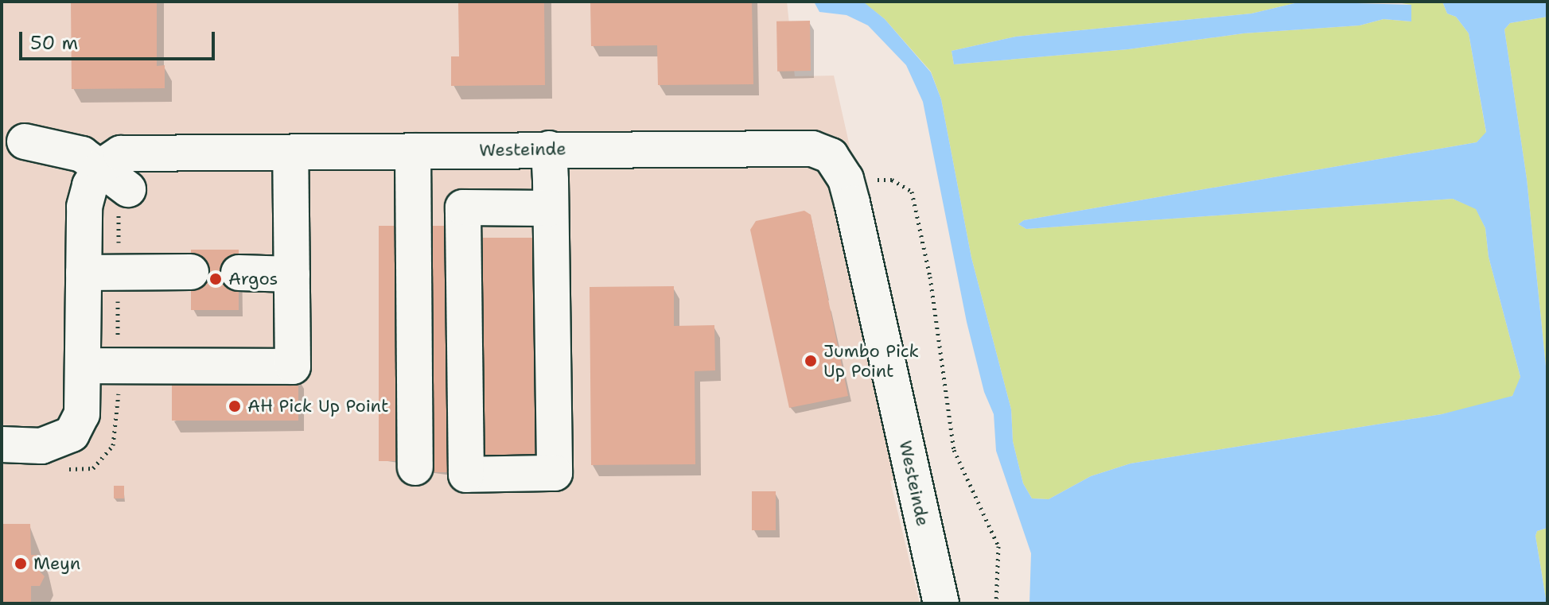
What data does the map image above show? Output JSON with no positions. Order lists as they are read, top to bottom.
{
  "streets": {
    "street": ["Westeinde"]
  },
  "places": [
    "Argos",
    "Jumbo Pick Up Point",
    "AH Pick Up Point",
    "Meyn"
  ],
  "scale_bar": "50 m"
}
